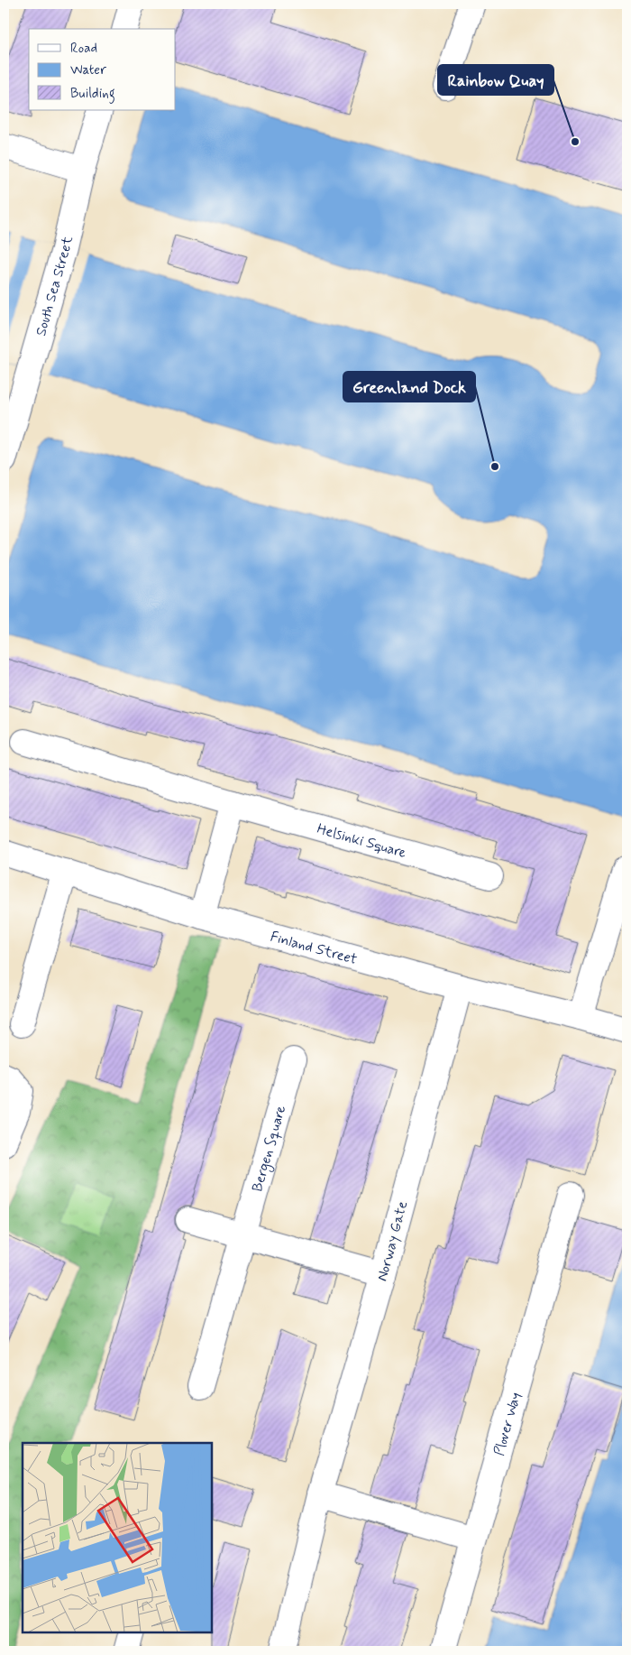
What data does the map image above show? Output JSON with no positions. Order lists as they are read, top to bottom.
{
  "streets": {
    "street": [
      "South Sea Street",
      "Helsinki Square",
      "Finland Street",
      "Bergen Square",
      "Norway Gate",
      "Plover Way"
    ]
  },
  "crossings": [
    ["Finland Street", "Norway Gate"]
  ],
  "places": ["Rainbow Quay", "Greenland Dock"],
  "legend": ["Road", "Water", "Building"]
}
